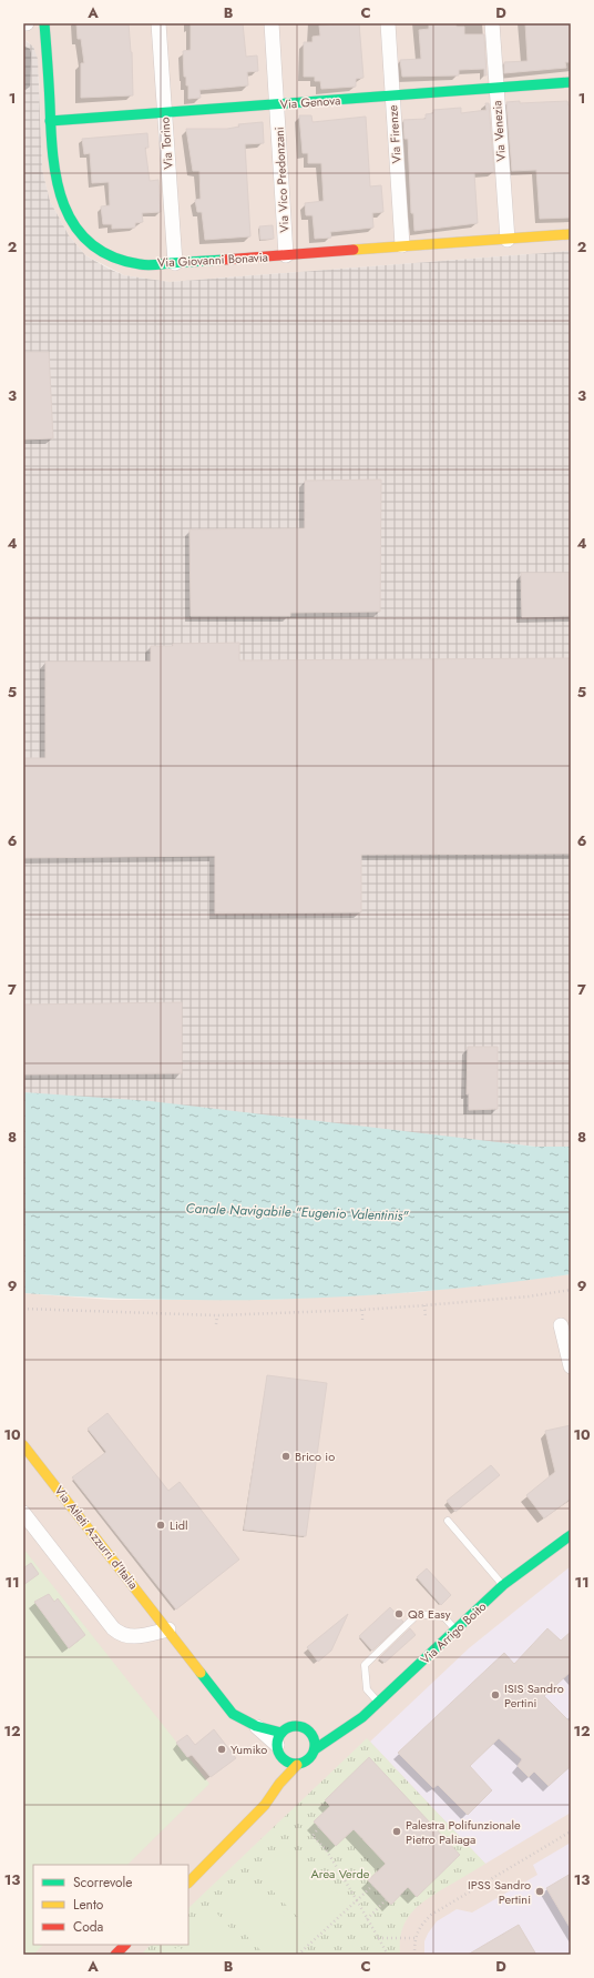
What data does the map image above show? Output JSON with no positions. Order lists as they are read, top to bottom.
{
  "streets": {
    "street": [
      "Via Genova",
      "Via Venezia",
      "Via Firenze",
      "Via Torino",
      "Via Vico Predonzani",
      "Via Giovanni Bonavia",
      "Via Atleti Azzurri d'Italia",
      "Via Arrigo Boito"
    ]
  },
  "crossings": [
    ["Via Genova", "Via Venezia"],
    ["Via Genova", "Via Firenze"],
    ["Via Genova", "Via Torino"],
    ["Via Genova", "Via Vico Predonzani"],
    ["Via Genova", "Via Giovanni Bonavia"],
    ["Via Venezia", "Via Giovanni Bonavia"],
    ["Via Firenze", "Via Giovanni Bonavia"],
    ["Via Torino", "Via Giovanni Bonavia"],
    ["Via Vico Predonzani", "Via Giovanni Bonavia"],
    ["Via Atleti Azzurri d'Italia", "Via Arrigo Boito"]
  ],
  "water": ["Canale Navigabile \"Eugenio Valentinis\""],
  "parks": ["Area Verde"],
  "places": [
    "Brico io",
    "Lidl",
    "Q8 Easy",
    "ISIS Sandro Pertini",
    "Yumiko",
    "Palestra Polifunzionale Pietro Paliaga",
    "IPSS Sandro Pertini"
  ],
  "legend": ["Scorrevole", "Lento", "Coda"],
  "grid": {
    "columns": [
      "A",
      "B",
      "C",
      "D"
    ],
    "rows": [
      "1",
      "2",
      "3",
      "4",
      "5",
      "6",
      "7",
      "8",
      "9",
      "10",
      "11",
      "12",
      "13"
    ]
  }
}
